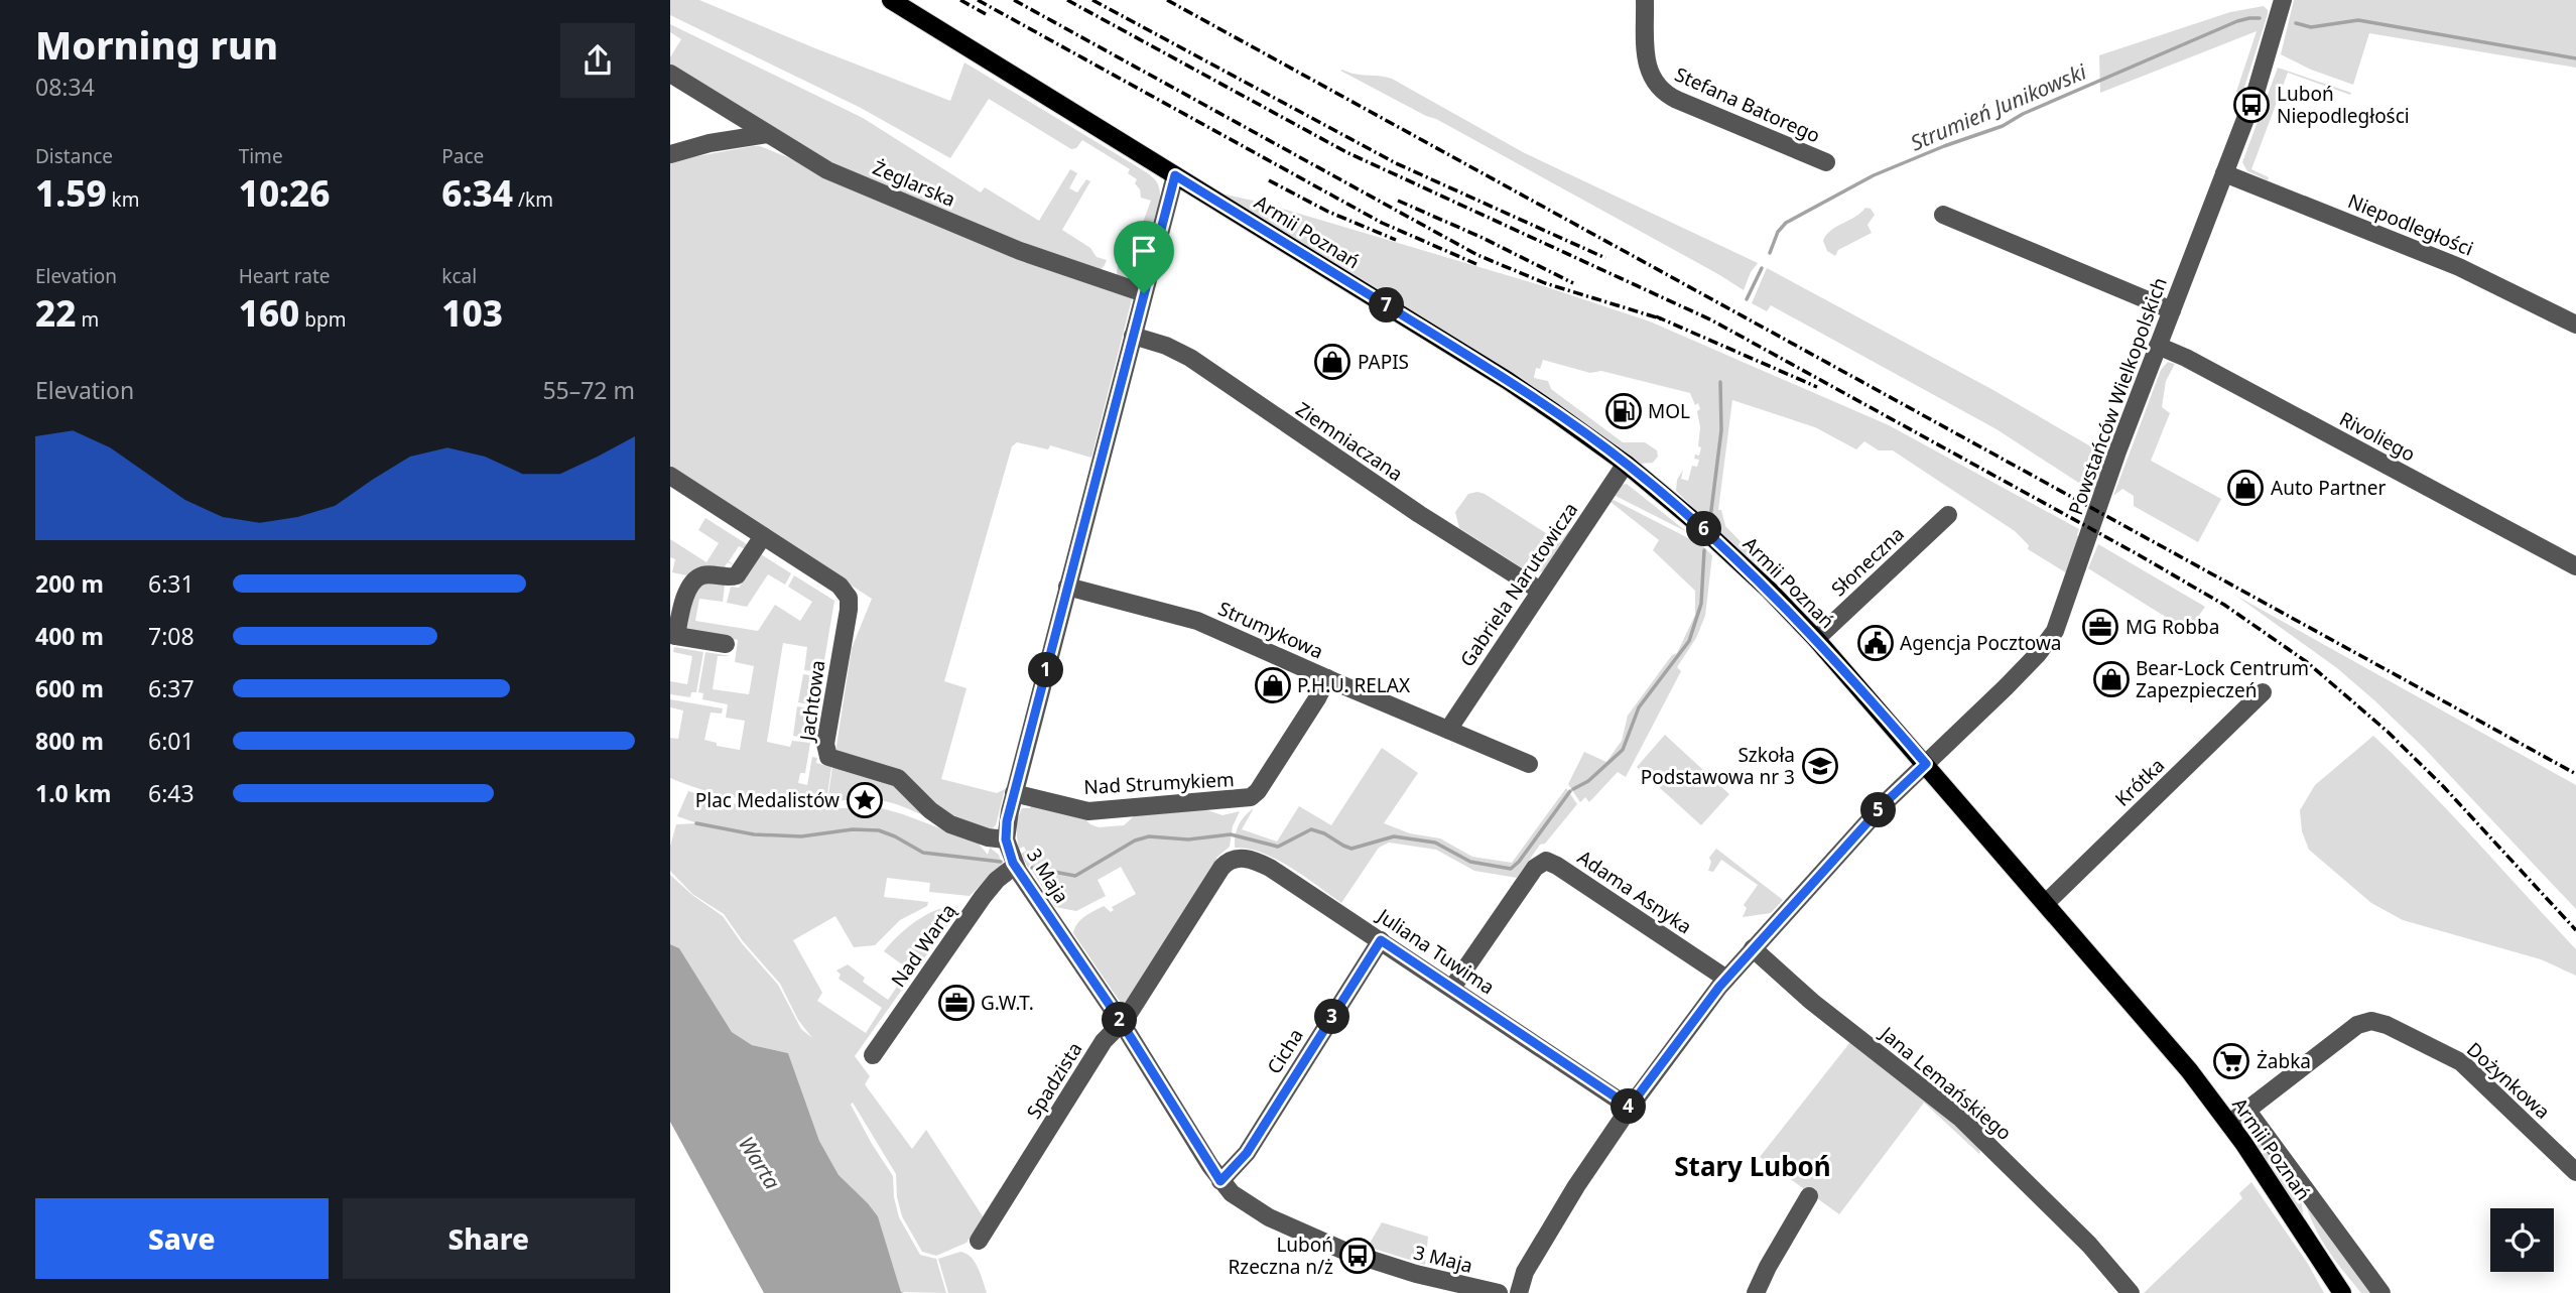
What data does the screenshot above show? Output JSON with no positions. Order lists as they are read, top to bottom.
{
  "streets": {
    "main road": ["Armii Poznań"],
    "street": [
      "Stefana Batorego",
      "Żeglarska",
      "Niepodległości",
      "Powstańców Wielkopolskich",
      "Rivoliego",
      "Ziemniaczana",
      "Słoneczna",
      "Gabriela Narutowicza",
      "Strumykowa",
      "Jachtowa",
      "Krótka",
      "Nad Strumykiem",
      "3 Maja",
      "Adama Asnyka",
      "Nad Wartą",
      "Juliana Tuwima",
      "Cicha",
      "Spadzista",
      "Dożynkowa",
      "Jana Lemańskiego"
    ]
  },
  "crossings": [
    ["Żeglarska", "3 Maja"],
    ["Niepodległości", "Powstańców Wielkopolskich"],
    ["Armii Poznań", "Powstańców Wielkopolskich"],
    ["Armii Poznań", "Słoneczna"],
    ["Armii Poznań", "Gabriela Narutowicza"],
    ["Armii Poznań", "Krótka"],
    ["Armii Poznań", "3 Maja"],
    ["Armii Poznań", "Dożynkowa"],
    ["Powstańców Wielkopolskich", "Rivoliego"],
    ["Powstańców Wielkopolskich", "Adama Asnyka"],
    ["Powstańców Wielkopolskich", "Juliana Tuwima"],
    ["Powstańców Wielkopolskich", "Jana Lemańskiego"],
    ["Ziemniaczana", "Gabriela Narutowicza"],
    ["Ziemniaczana", "3 Maja"],
    ["Gabriela Narutowicza", "Strumykowa"],
    ["Strumykowa", "Nad Strumykiem"],
    ["Strumykowa", "3 Maja"],
    ["Jachtowa", "3 Maja"],
    ["Nad Strumykiem", "3 Maja"],
    ["3 Maja", "Nad Wartą"],
    ["3 Maja", "Cicha"],
    ["3 Maja", "Spadzista"],
    ["Adama Asnyka", "Juliana Tuwima"],
    ["Juliana Tuwima", "Cicha"],
    ["Juliana Tuwima", "Spadzista"]
  ],
  "districts": ["Stary Luboń"],
  "water": ["Strumień Junikowski", "Warta"],
  "places": {
    "bus stop": ["Luboń Niepodległości", "Luboń Rzeczna n/ż"],
    "shop": [
      "PAPIS",
      "Auto Partner",
      "Bear-Lock Centrum Zapezpieczeń",
      "P.H.U. RELAX"
    ],
    "fuel station": ["MOL"],
    "office": ["MG Robba", "G.W.T."],
    "public building": ["Agencja Pocztowa"],
    "school or university": ["Szkoła Podstawowa nr 3"],
    "place": ["Plac Medalistów"],
    "supermarket": ["Żabka"]
  },
  "page": {
    "heading": ["Morning run", "08:34"],
    "stats": [
      ["Distance", "1.59 km"],
      ["Time", "10:26"],
      ["Pace", "6:34 /km"],
      ["Elevation", "22 m"],
      ["Heart rate", "160 bpm"],
      ["kcal", "103"]
    ],
    "pins": [
      "7",
      "6",
      "1",
      "5",
      "3",
      "2",
      "4"
    ],
    "chart": ["Elevation", "55–72 m"],
    "list": [
      {
        "name": "200 m",
        "note": "6:31"
      },
      {
        "name": "400 m",
        "note": "7:08"
      },
      {
        "name": "600 m",
        "note": "6:37"
      },
      {
        "name": "800 m",
        "note": "6:01"
      },
      {
        "name": "1.0 km",
        "note": "6:43"
      }
    ],
    "buttons": ["Save", "Share"]
  }
}
